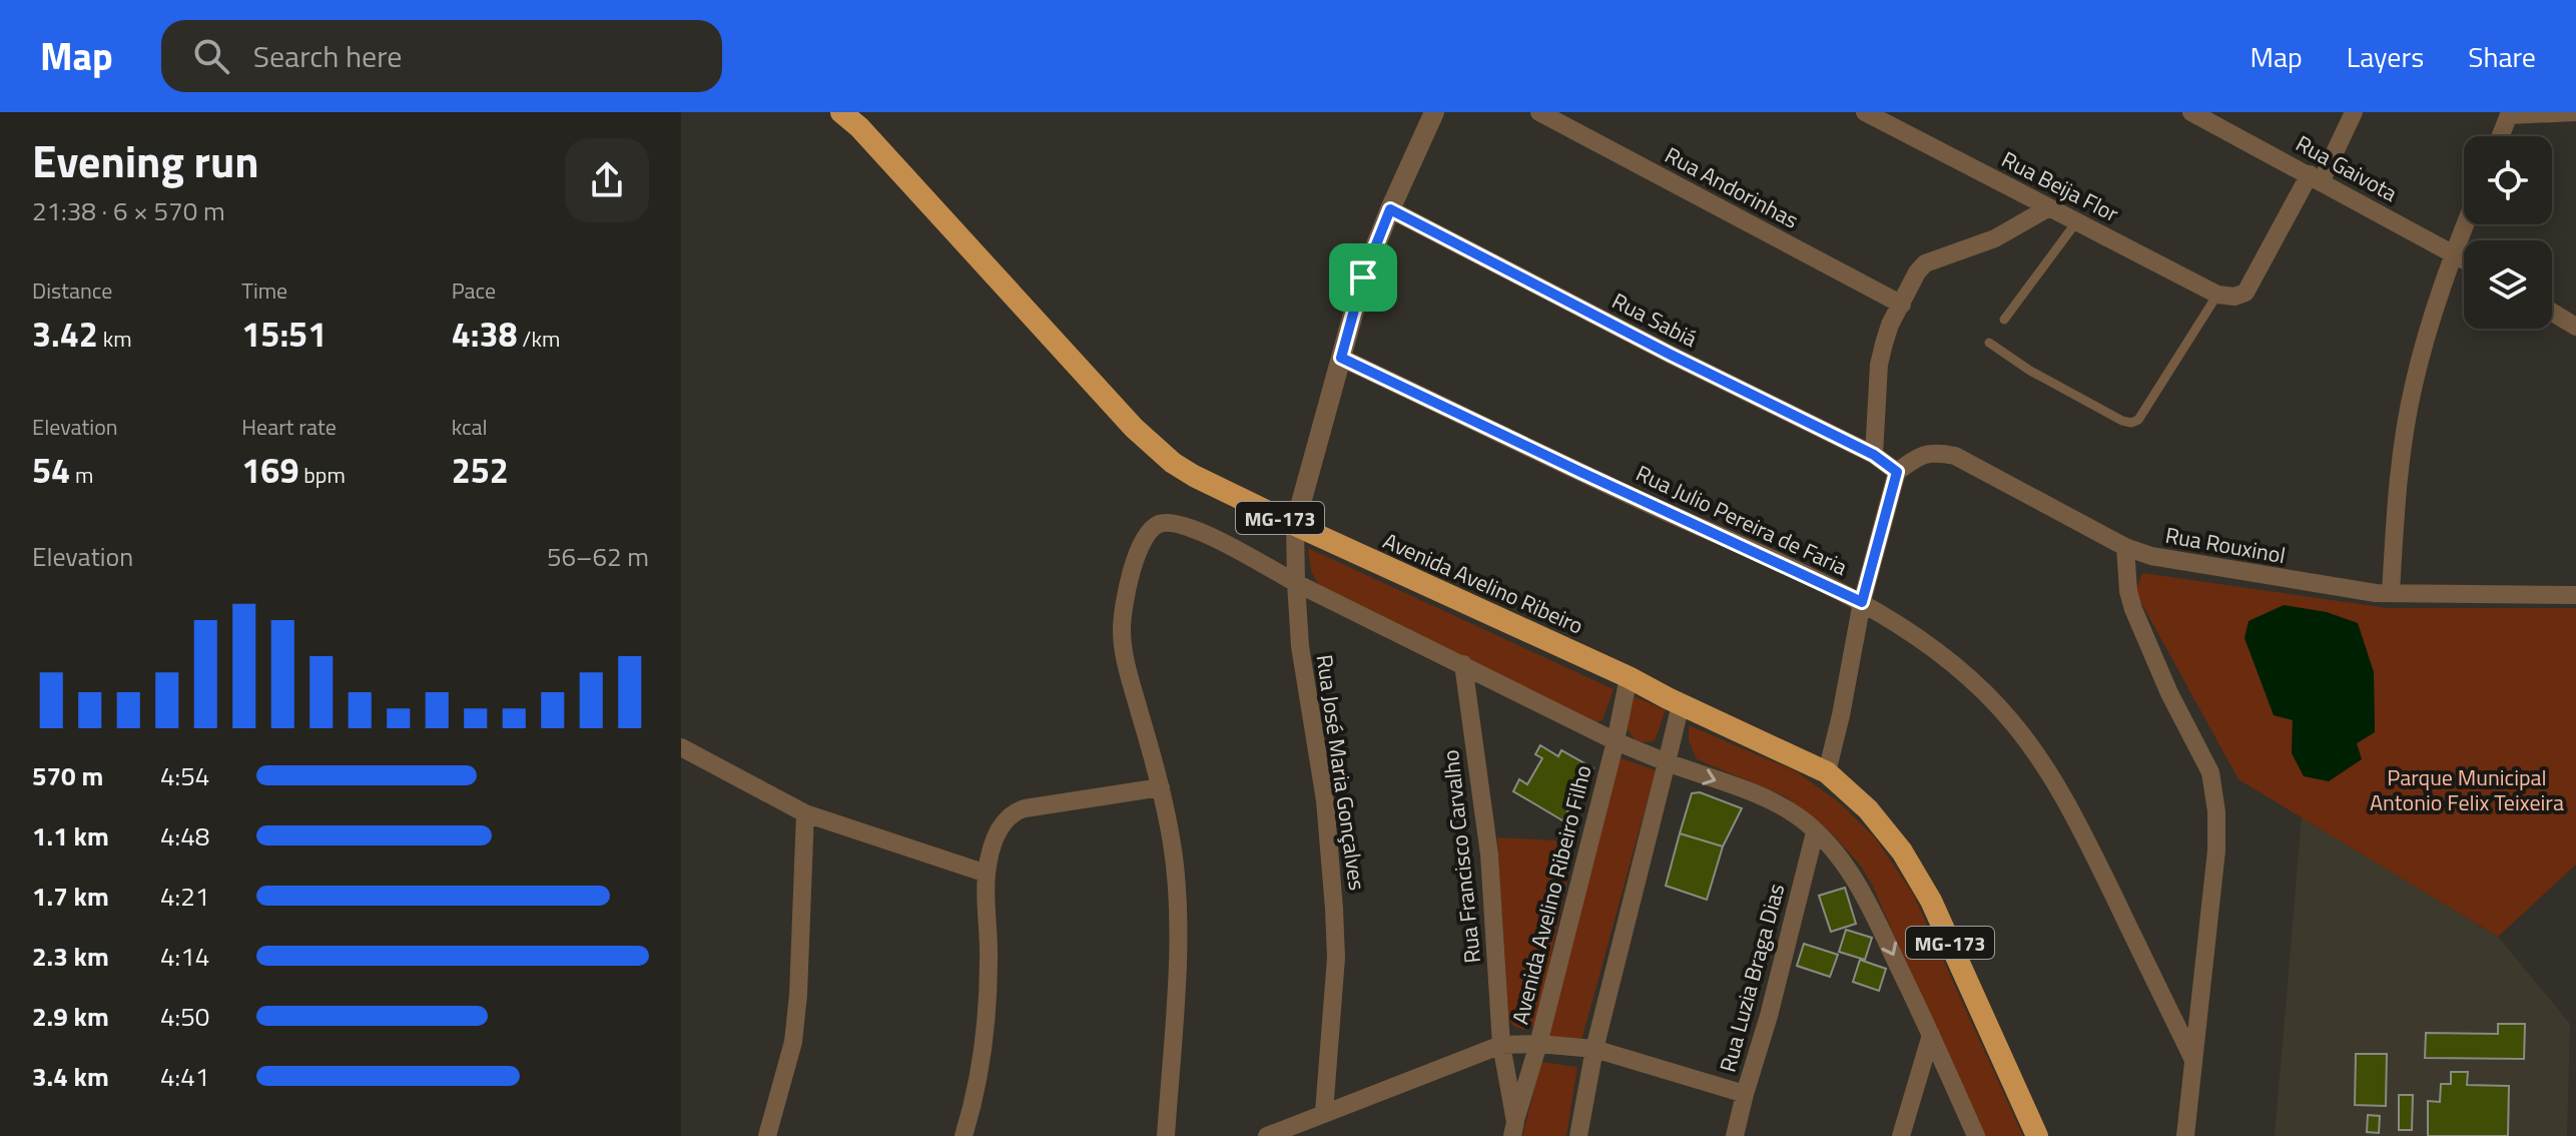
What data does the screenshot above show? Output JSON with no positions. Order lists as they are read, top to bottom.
{
  "streets": {
    "highway": ["MG-173", "Avenida Avelino Ribeiro"],
    "street": [
      "Rua Gaivota",
      "Rua Beija Flor",
      "Rua Andorinhas",
      "Rua Sabiá",
      "Rua Julio Pereira de Faria",
      "Rua Rouxinol",
      "Rua José Maria Gonçalves",
      "Rua Francisco Carvalho",
      "Avenida Avelino Ribeiro Filho",
      "Rua Luzia Braga Dias"
    ]
  },
  "crossings": [
    ["Rua Sabiá", "Rua Rouxinol"],
    ["MG-173", "Rua Luzia Braga Dias"],
    ["Avenida Avelino Ribeiro", "Rua José Maria Gonçalves"],
    ["Avenida Avelino Ribeiro", "Avenida Avelino Ribeiro Filho"],
    ["Rua Francisco Carvalho", "Avenida Avelino Ribeiro Filho"]
  ],
  "parks": ["Parque Municipal Antonio Felix Teixeira"],
  "page": {
    "header": "Map",
    "search": "Search here",
    "nav": ["Map", "Layers", "Share"],
    "heading": ["Evening run", "21:38 · 6 × 570 m"],
    "stats": [
      ["Distance", "3.42 km"],
      ["Time", "15:51"],
      ["Pace", "4:38 /km"],
      ["Elevation", "54 m"],
      ["Heart rate", "169 bpm"],
      ["kcal", "252"]
    ],
    "chart": ["Elevation", "56–62 m"],
    "list": [
      {
        "name": "570 m",
        "note": "4:54"
      },
      {
        "name": "1.1 km",
        "note": "4:48"
      },
      {
        "name": "1.7 km",
        "note": "4:21"
      },
      {
        "name": "2.3 km",
        "note": "4:14"
      },
      {
        "name": "2.9 km",
        "note": "4:50"
      },
      {
        "name": "3.4 km",
        "note": "4:41"
      }
    ]
  }
}
